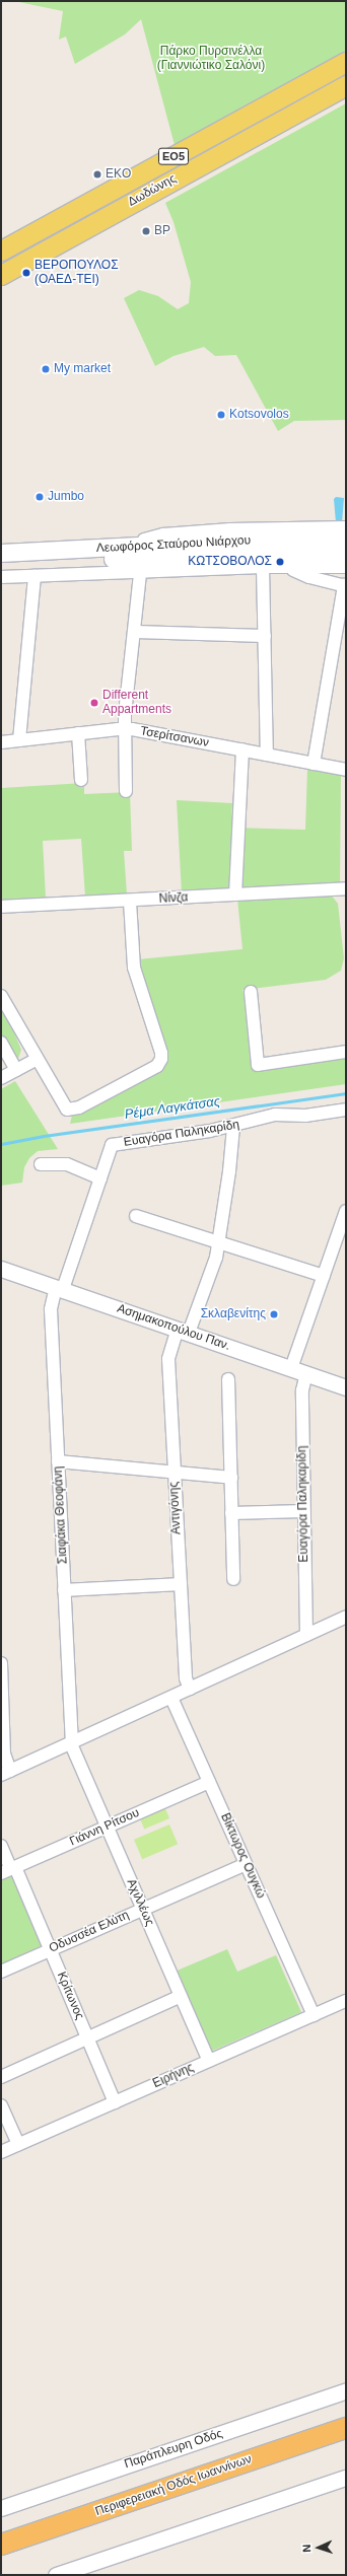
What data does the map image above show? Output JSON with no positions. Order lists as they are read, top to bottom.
{
  "streets": {
    "highway": ["Περιφερειακή Οδός Ιωαννίνων"],
    "main road": ["ΕΟ5", "Δωδώνης", "Λεωφόρος Σταύρου Νιάρχου"],
    "street": [
      "Τσερίτσανων",
      "Νίνζα",
      "Ευαγόρα Παληκαρίδη",
      "Ασημακοπούλου Παν.",
      "Αντιγόνης",
      "Σιαφάκα Θεοφάνη",
      "Γιάννη Ρίτσου",
      "Βίκτωρος Ουγκώ",
      "Αχιλλέως",
      "Οδυσσέα Ελύτη",
      "Κρίτωνος",
      "Ειρήνης",
      "Παράπλευρη Οδός"
    ]
  },
  "crossings": [
    ["Ευαγόρα Παληκαρίδη", "Ασημακοπούλου Παν."],
    ["Ευαγόρα Παληκαρίδη", "Αντιγόνης"],
    ["Ευαγόρα Παληκαρίδη", "Σιαφάκα Θεοφάνη"],
    ["Ασημακοπούλου Παν.", "Αντιγόνης"],
    ["Ασημακοπούλου Παν.", "Σιαφάκα Θεοφάνη"],
    ["Σιαφάκα Θεοφάνη", "Αχιλλέως"],
    ["Γιάννη Ρίτσου", "Βίκτωρος Ουγκώ"],
    ["Γιάννη Ρίτσου", "Αχιλλέως"],
    ["Γιάννη Ρίτσου", "Κρίτωνος"],
    ["Βίκτωρος Ουγκώ", "Οδυσσέα Ελύτη"],
    ["Βίκτωρος Ουγκώ", "Ειρήνης"],
    ["Αχιλλέως", "Οδυσσέα Ελύτη"],
    ["Αχιλλέως", "Ειρήνης"],
    ["Οδυσσέα Ελύτη", "Κρίτωνος"],
    ["Κρίτωνος", "Ειρήνης"]
  ],
  "water": ["Ρέμα Λαγκάτσας"],
  "parks": ["Πάρκο Πυρσινέλλα (Γιαννιώτικο Σαλόνι)"],
  "places": [
    "EKO",
    "BP",
    "ΒΕΡΟΠΟΥΛΟΣ (ΟΑΕΔ-ΤΕΙ)",
    "My market",
    "Kotsovolos",
    "Jumbo",
    "ΚΩΤΣΟΒΟΛΟΣ",
    "Different Appartments",
    "Σκλαβενίτης"
  ],
  "north": "left"
}
